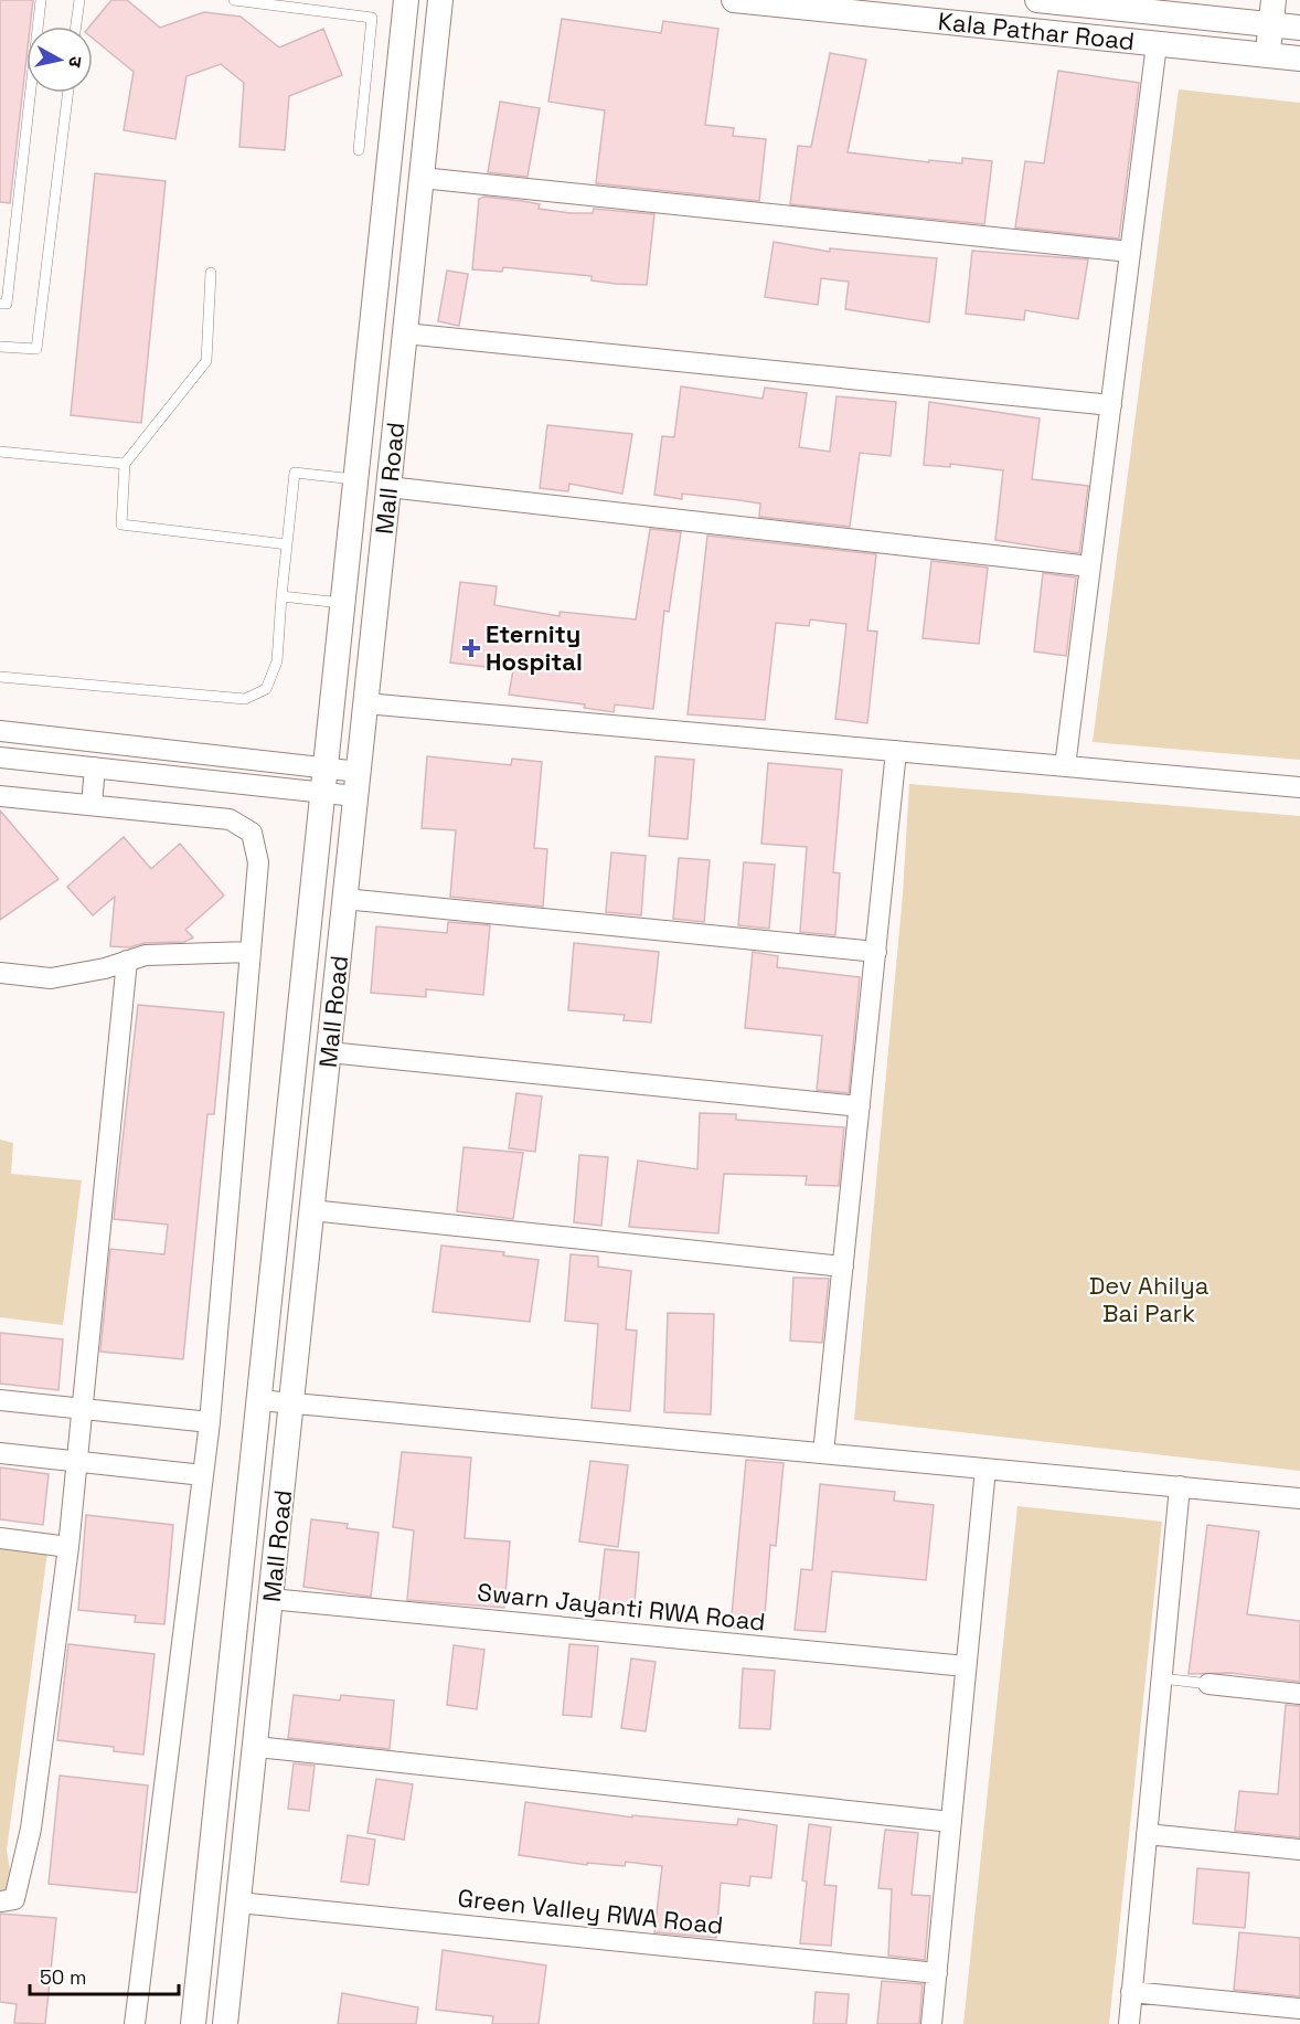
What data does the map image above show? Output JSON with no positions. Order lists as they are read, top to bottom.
{
  "streets": {
    "street": [
      "Kala Pathar Road",
      "Mall Road",
      "Swarn Jayanti RWA Road",
      "Green Valley RWA Road"
    ]
  },
  "crossings": [
    ["Mall Road", "Swarn Jayanti RWA Road"],
    ["Mall Road", "Green Valley RWA Road"]
  ],
  "parks": ["Dev Ahilya Bai Park"],
  "places": {
    "health": ["Eternity Hospital"]
  },
  "scale_bar": "50 m",
  "north": "right"
}
